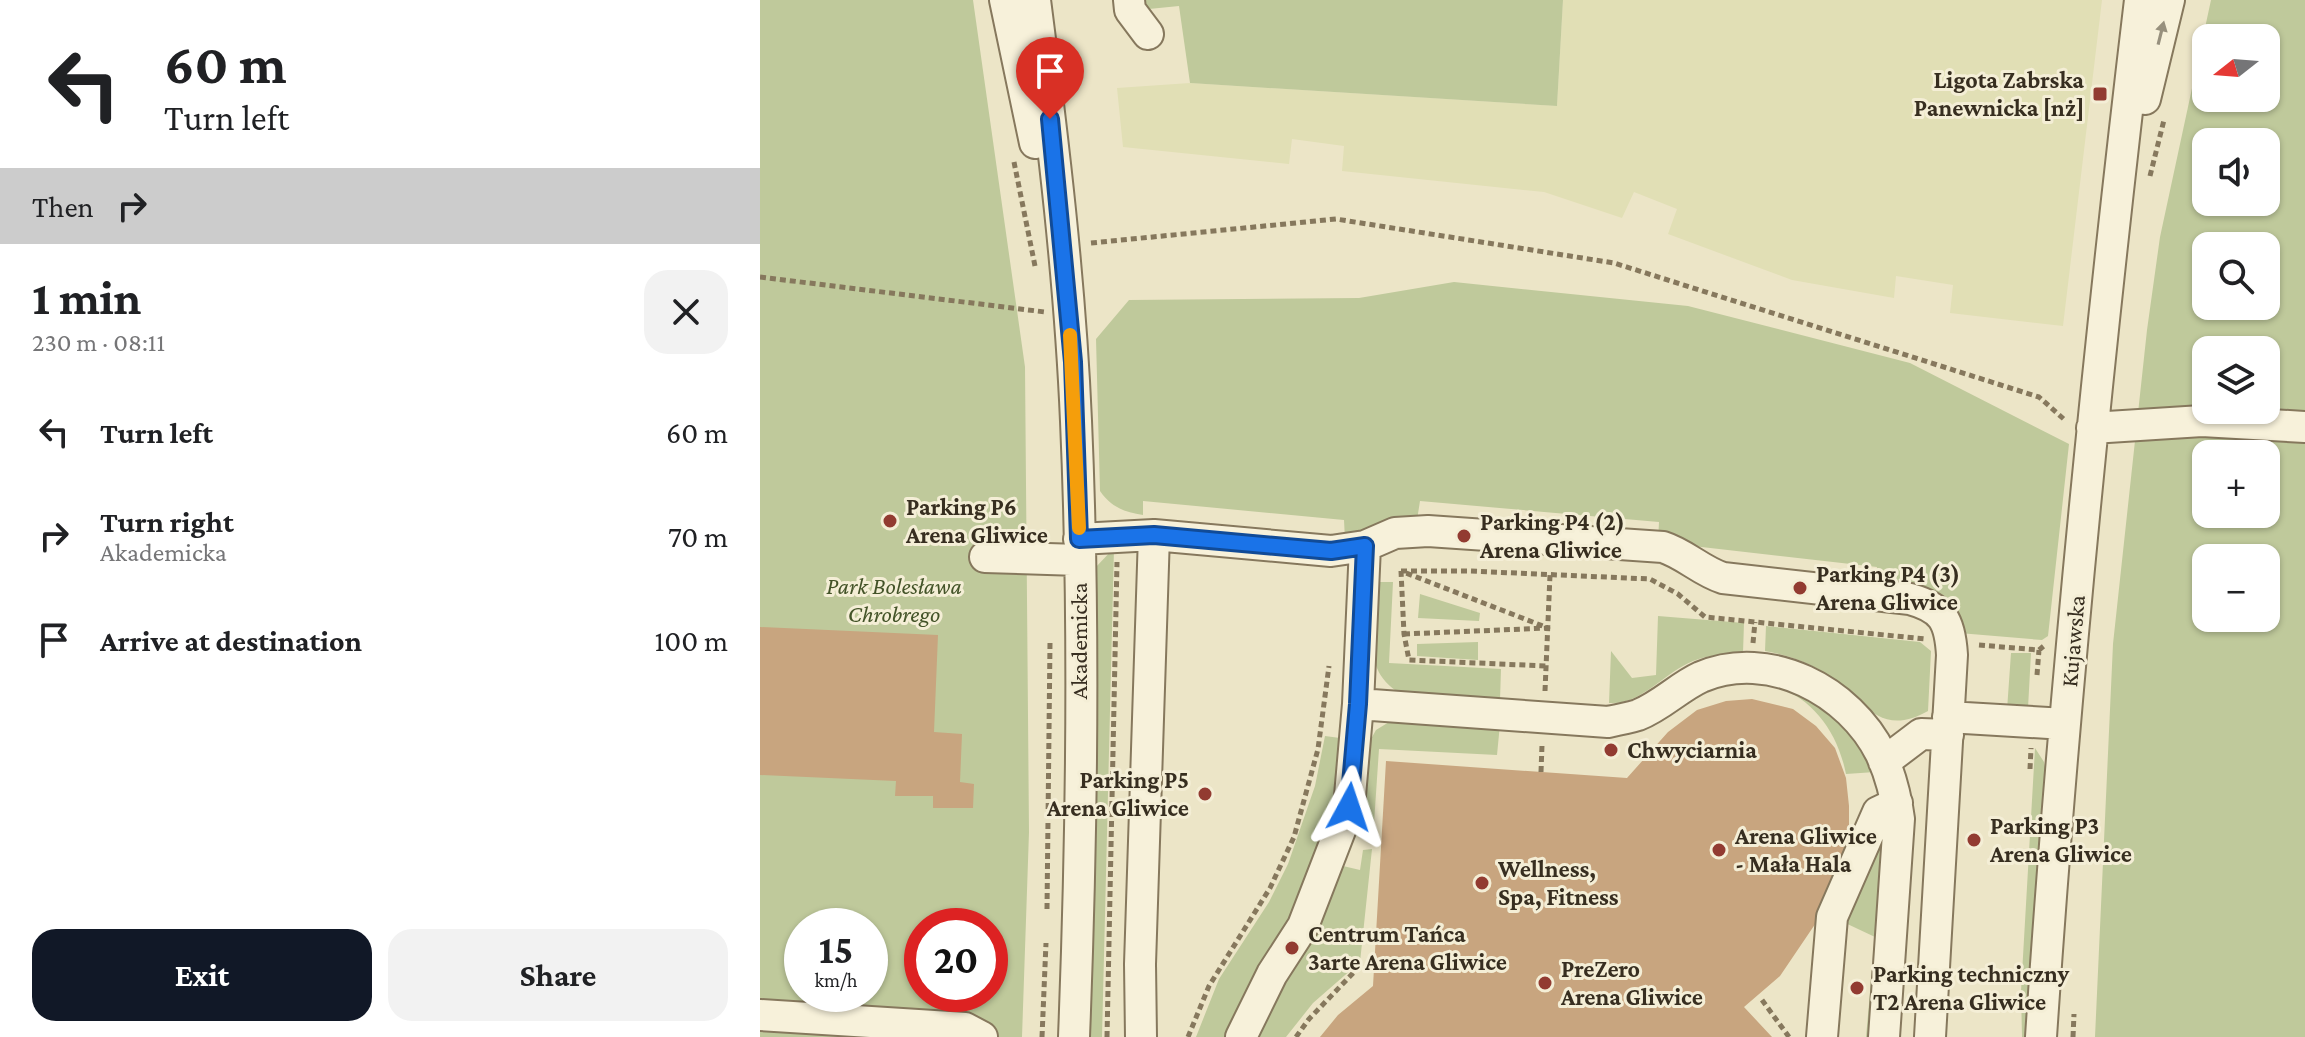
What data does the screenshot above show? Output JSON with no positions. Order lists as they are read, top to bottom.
{
  "streets": {
    "street": ["Akademicka", "Kujawska"]
  },
  "parks": ["Park Bolesława Chrobrego"],
  "places": {
    "transit": ["Ligota Zabrska Panewnicka [nż]"],
    "other": [
      "Parking P6 Arena Gliwice",
      "Parking P4 (2) Arena Gliwice",
      "Parking P4 (3) Arena Gliwice",
      "Chwyciarnia",
      "Parking P5 Arena Gliwice",
      "Parking P3 Arena Gliwice",
      "Arena Gliwice - Mała Hala",
      "Wellness, Spa, Fitness",
      "Centrum Tańca 3arte Arena Gliwice",
      "PreZero Arena Gliwice",
      "Parking techniczny T2 Arena Gliwice"
    ]
  },
  "north": "left",
  "page": {
    "turn": ["60 m", "Turn left"],
    "map_buttons": ["+", "−"],
    "then": "Then",
    "heading": ["1 min", "230 m · 08:11"],
    "list": [
      {
        "name": "Turn left",
        "value": "60 m"
      },
      {
        "name": "Turn right",
        "note": "Akademicka",
        "value": "70 m"
      },
      {
        "name": "Arrive at destination",
        "value": "100 m"
      }
    ],
    "speed": "15 km/h",
    "limit": "20",
    "buttons": ["Exit", "Share"]
  }
}
